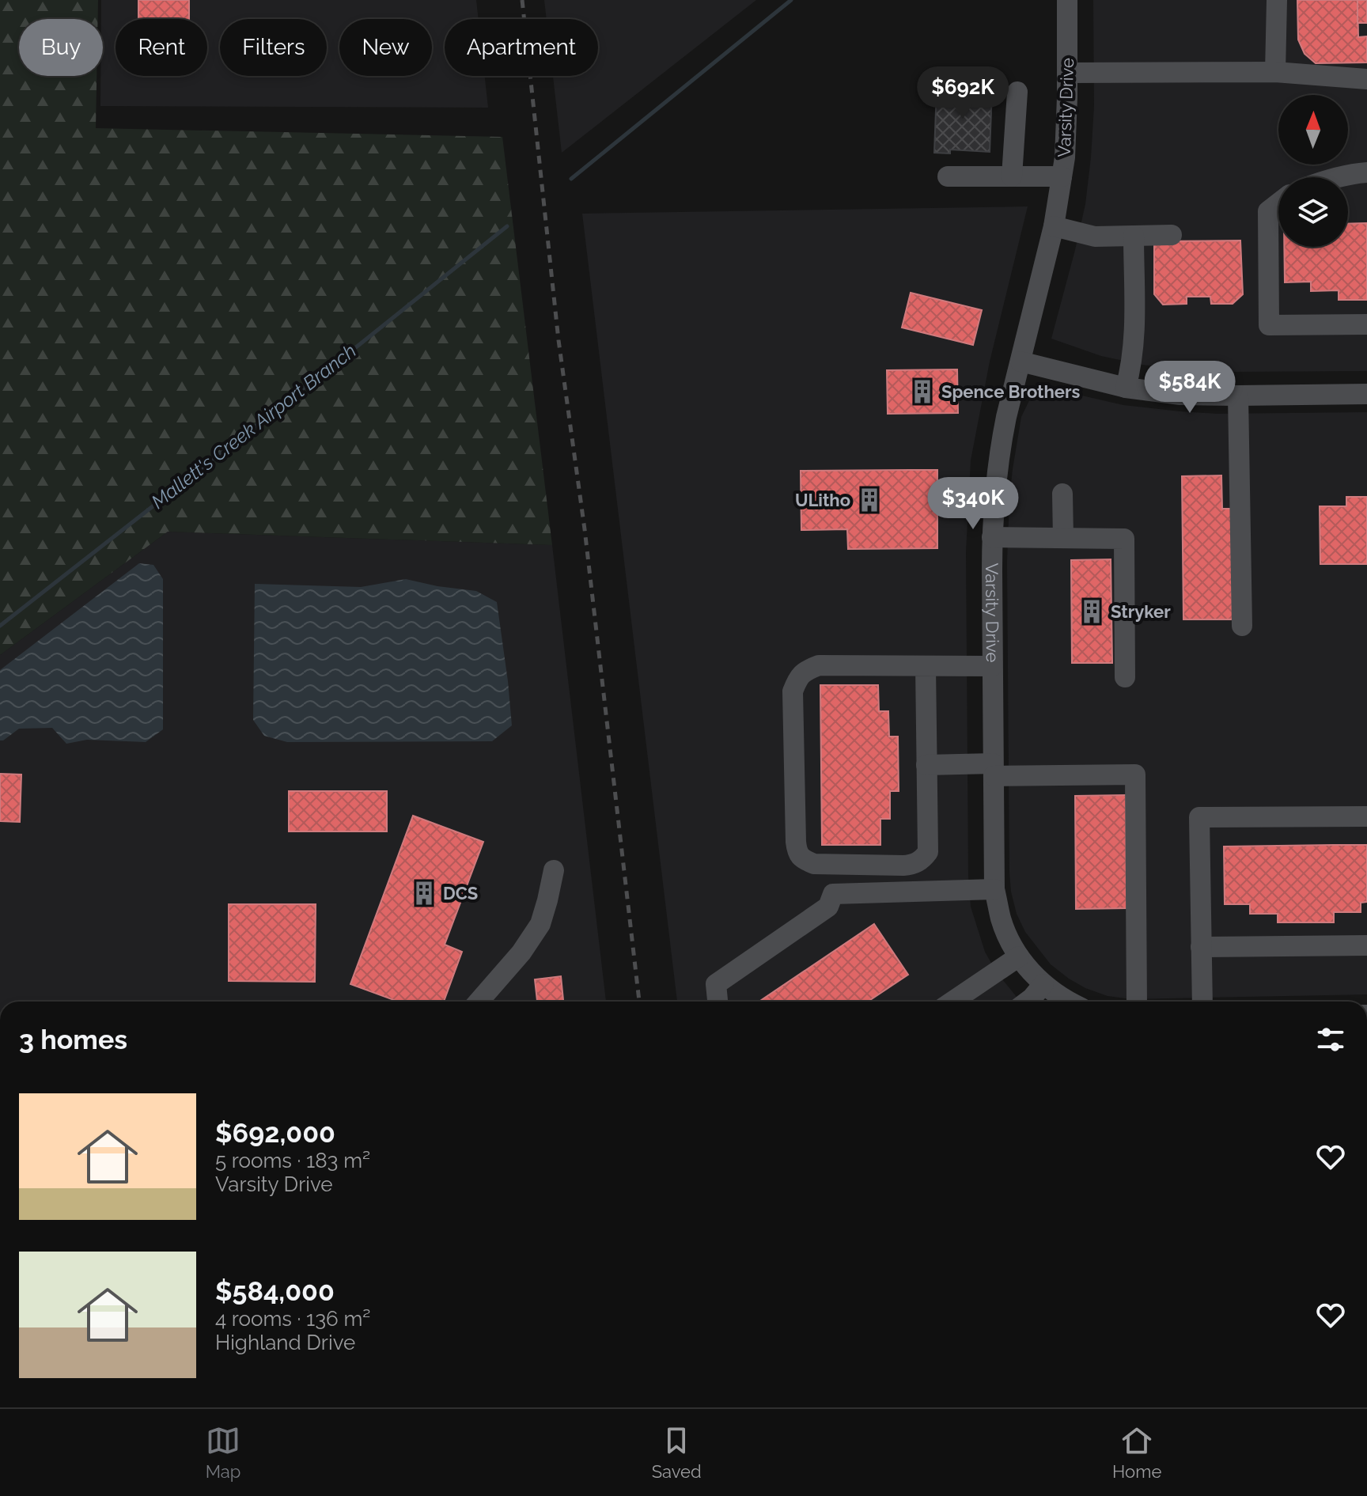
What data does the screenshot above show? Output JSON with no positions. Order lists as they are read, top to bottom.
{
  "streets": {
    "street": ["Varsity Drive"]
  },
  "water": ["Mallett's Creek Airport Branch"],
  "places": {
    "building": [
      "Spence Brothers",
      "ULitho",
      "Stryker",
      "DCS"
    ]
  },
  "north": "top",
  "page": {
    "chip": [
      "Buy",
      "Rent",
      "Filters",
      "New",
      "Apartment"
    ],
    "price": ["$692K", "$584K", "$340K"],
    "heading": "3 homes",
    "list": [
      {
        "name": "$692,000",
        "note": "5 rooms · 183 m² · Varsity Drive"
      },
      {
        "name": "$584,000",
        "note": "4 rooms · 136 m² · Highland Drive"
      }
    ],
    "tabs": ["Map", "Saved", "Home"]
  }
}
